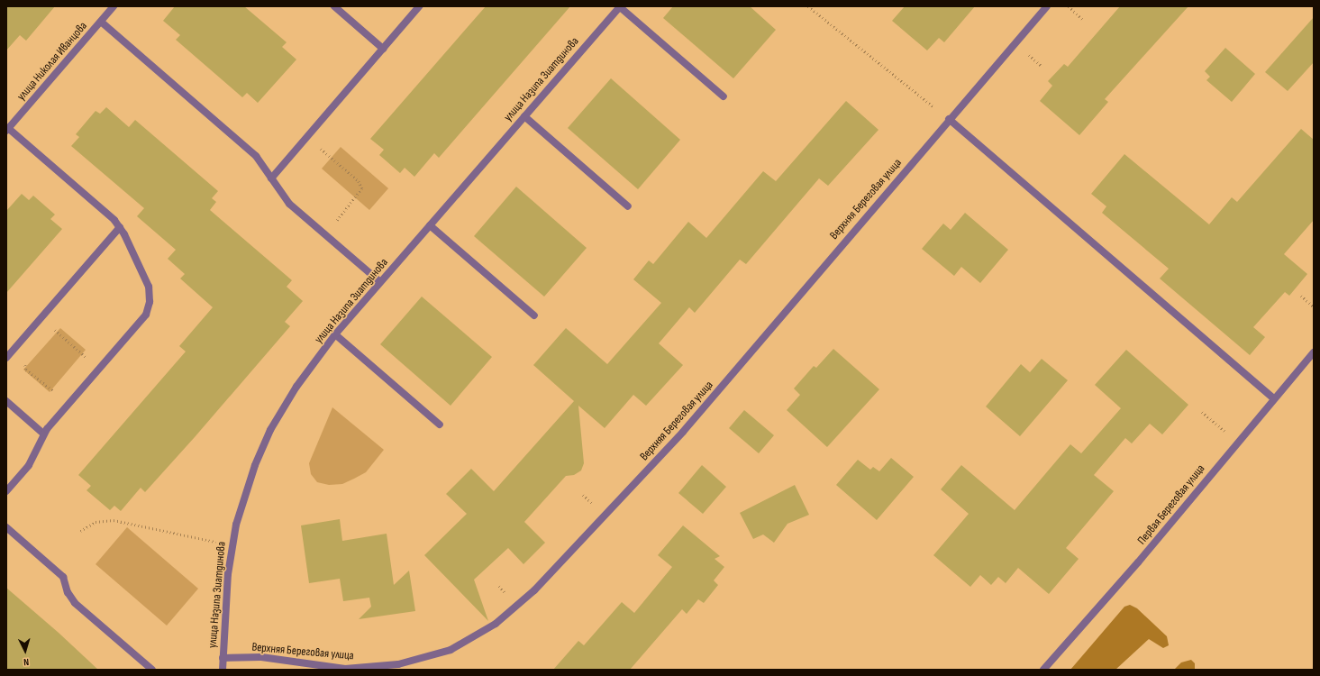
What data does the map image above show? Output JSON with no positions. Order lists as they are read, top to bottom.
{
  "streets": {
    "street": [
      "улица Николая Иванцова",
      "улица Назипа Зиатдинова",
      "Верхняя Береговая улица",
      "Первая Береговая улица"
    ]
  },
  "crossings": [
    ["улица Назипа Зиатдинова", "Верхняя Береговая улица"]
  ],
  "north": "bottom"
}
